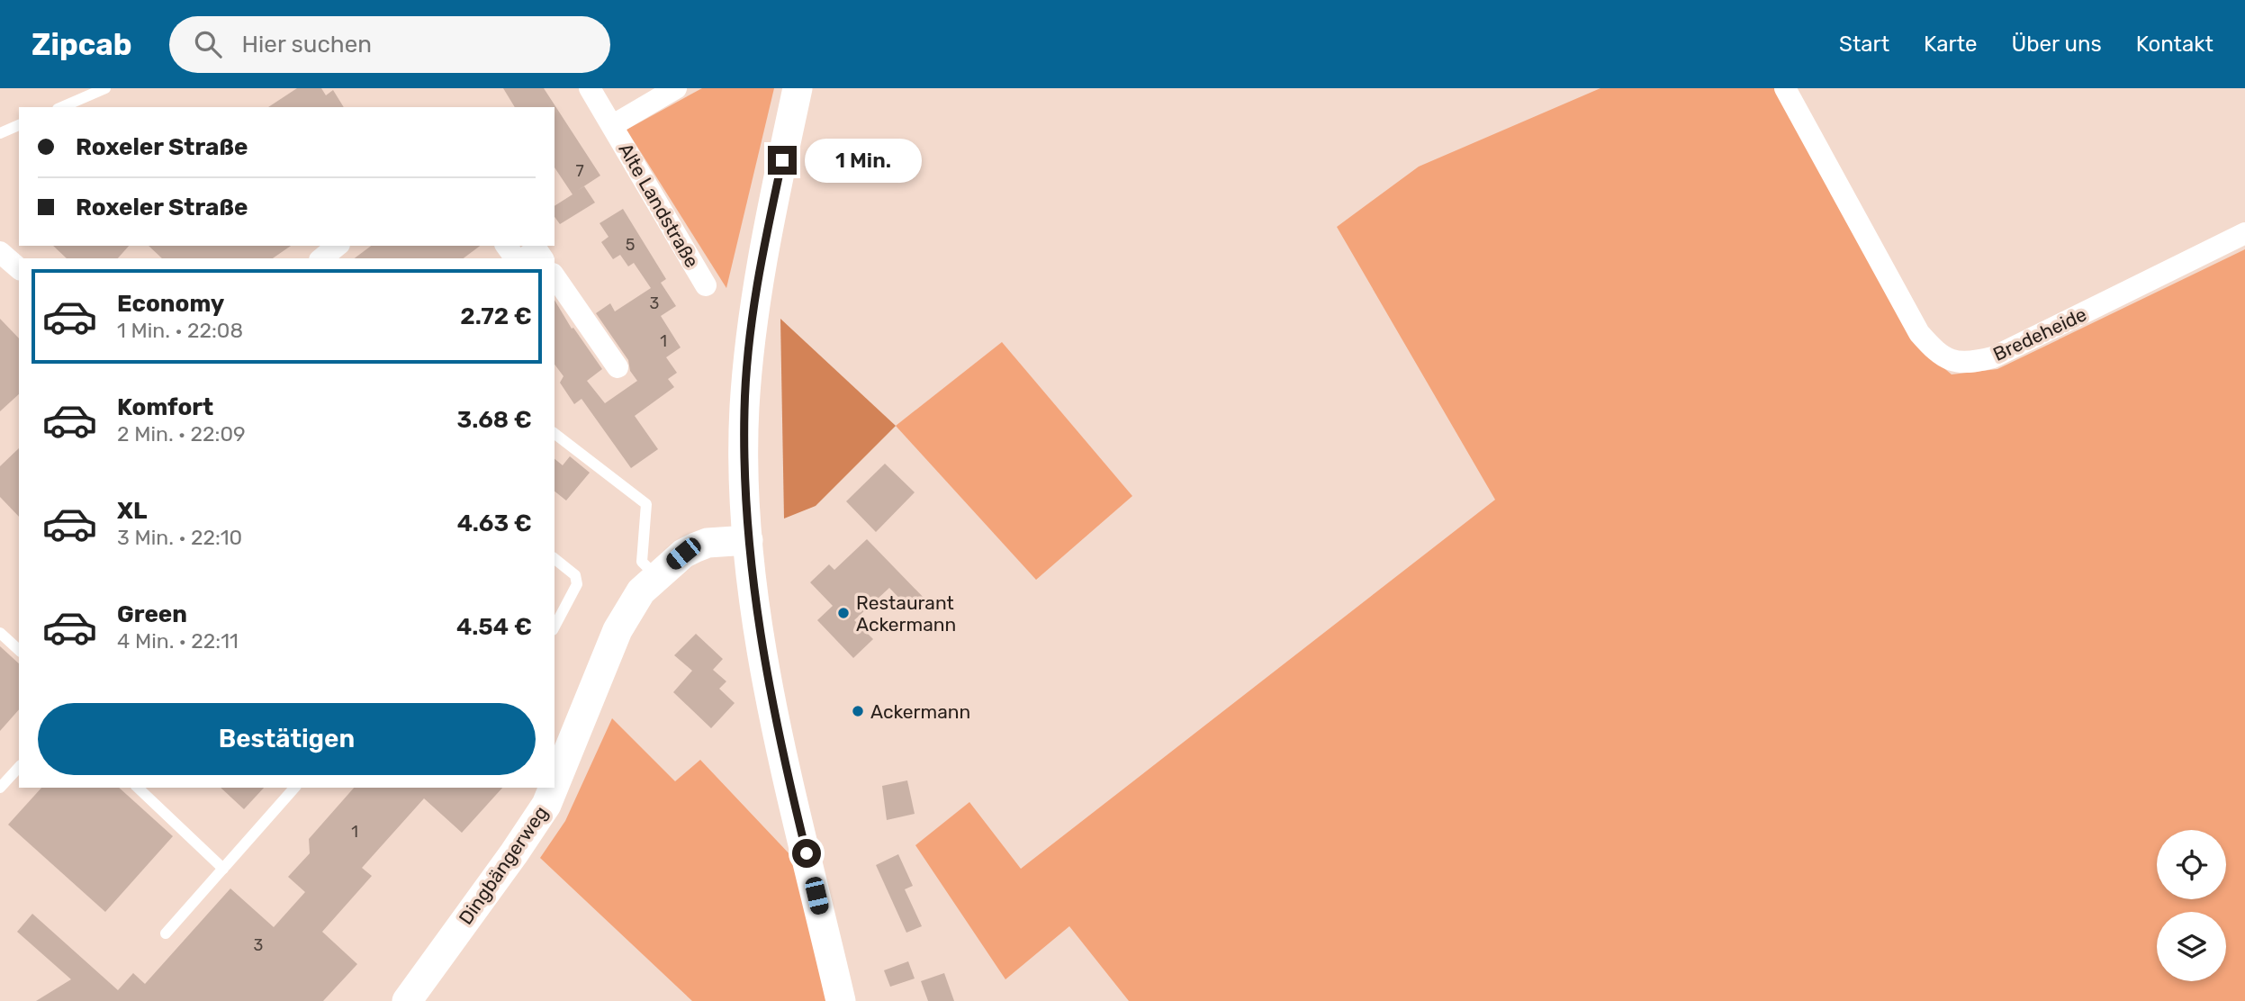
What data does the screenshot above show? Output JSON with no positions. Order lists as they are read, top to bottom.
{
  "streets": {
    "main road": ["Dingbängerweg"],
    "street": ["Alte Landstraße", "Bredeheide"]
  },
  "places": ["Restaurant Ackermann", "Ackermann"],
  "house_numbers": [
    "7",
    "5",
    "3",
    "1",
    "1",
    "3"
  ],
  "page": {
    "header": "Zipcab",
    "search": "Hier suchen",
    "nav": [
      "Start",
      "Karte",
      "Über uns",
      "Kontakt"
    ],
    "banner": ["Roxeler Straße", "Roxeler Straße"],
    "bubble": "1 Min.",
    "list": [
      {
        "name": "Economy",
        "note": "1 Min. · 22:08",
        "value": "2.72 €"
      },
      {
        "name": "Komfort",
        "note": "2 Min. · 22:09",
        "value": "3.68 €"
      },
      {
        "name": "XL",
        "note": "3 Min. · 22:10",
        "value": "4.63 €"
      },
      {
        "name": "Green",
        "note": "4 Min. · 22:11",
        "value": "4.54 €"
      }
    ],
    "buttons": "Bestätigen"
  }
}
